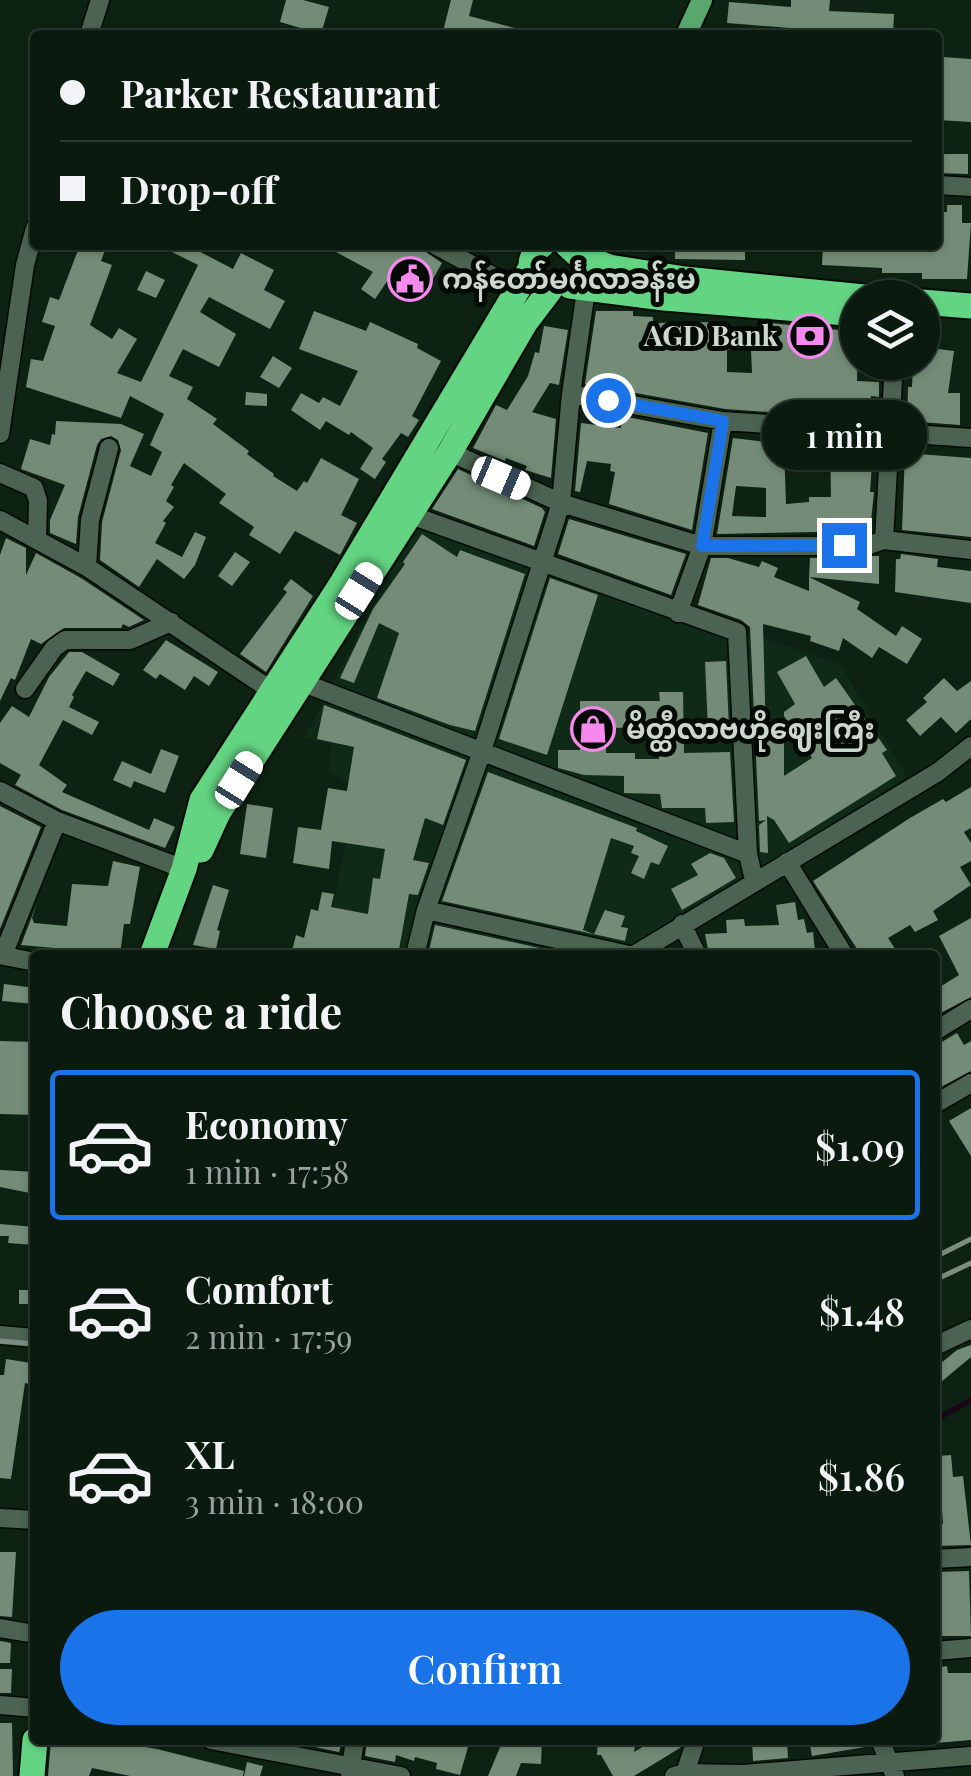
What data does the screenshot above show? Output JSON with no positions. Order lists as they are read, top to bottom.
{
  "places": {
    "public building": ["ကန်တော်မင်္ဂလာခန်းမ"],
    "bank": ["AGD Bank"],
    "shop": ["မိတ္ထီလာဗဟိုဈေးကြီး"]
  },
  "page": {
    "banner": ["Parker Restaurant", "Drop-off"],
    "bubble": "1 min",
    "heading": "Choose a ride",
    "list": [
      {
        "name": "Economy",
        "note": "1 min · 17:58",
        "value": "$1.09"
      },
      {
        "name": "Comfort",
        "note": "2 min · 17:59",
        "value": "$1.48"
      },
      {
        "name": "XL",
        "note": "3 min · 18:00",
        "value": "$1.86"
      }
    ],
    "buttons": "Confirm"
  }
}
